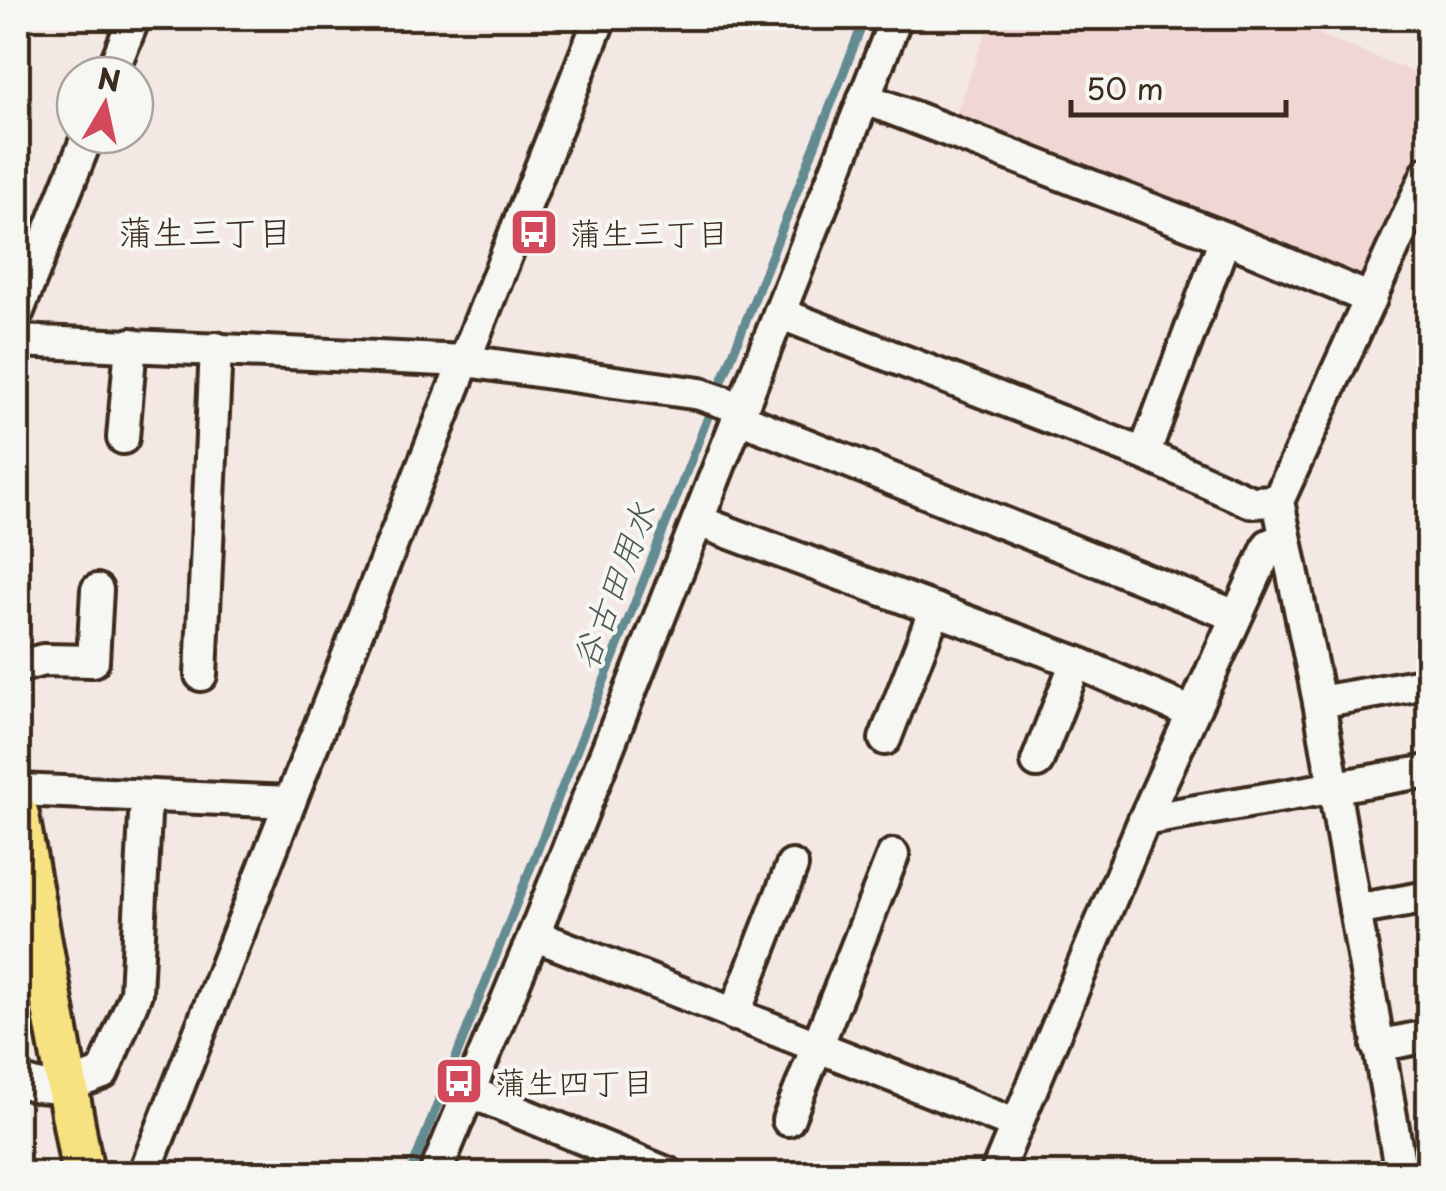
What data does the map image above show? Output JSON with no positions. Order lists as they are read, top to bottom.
{
  "districts": ["蒲生三丁目"],
  "water": ["谷古田用水"],
  "places": {
    "bus stop": ["蒲生三丁目", "蒲生四丁目"]
  },
  "scale_bar": "50 m",
  "north": "top"
}
